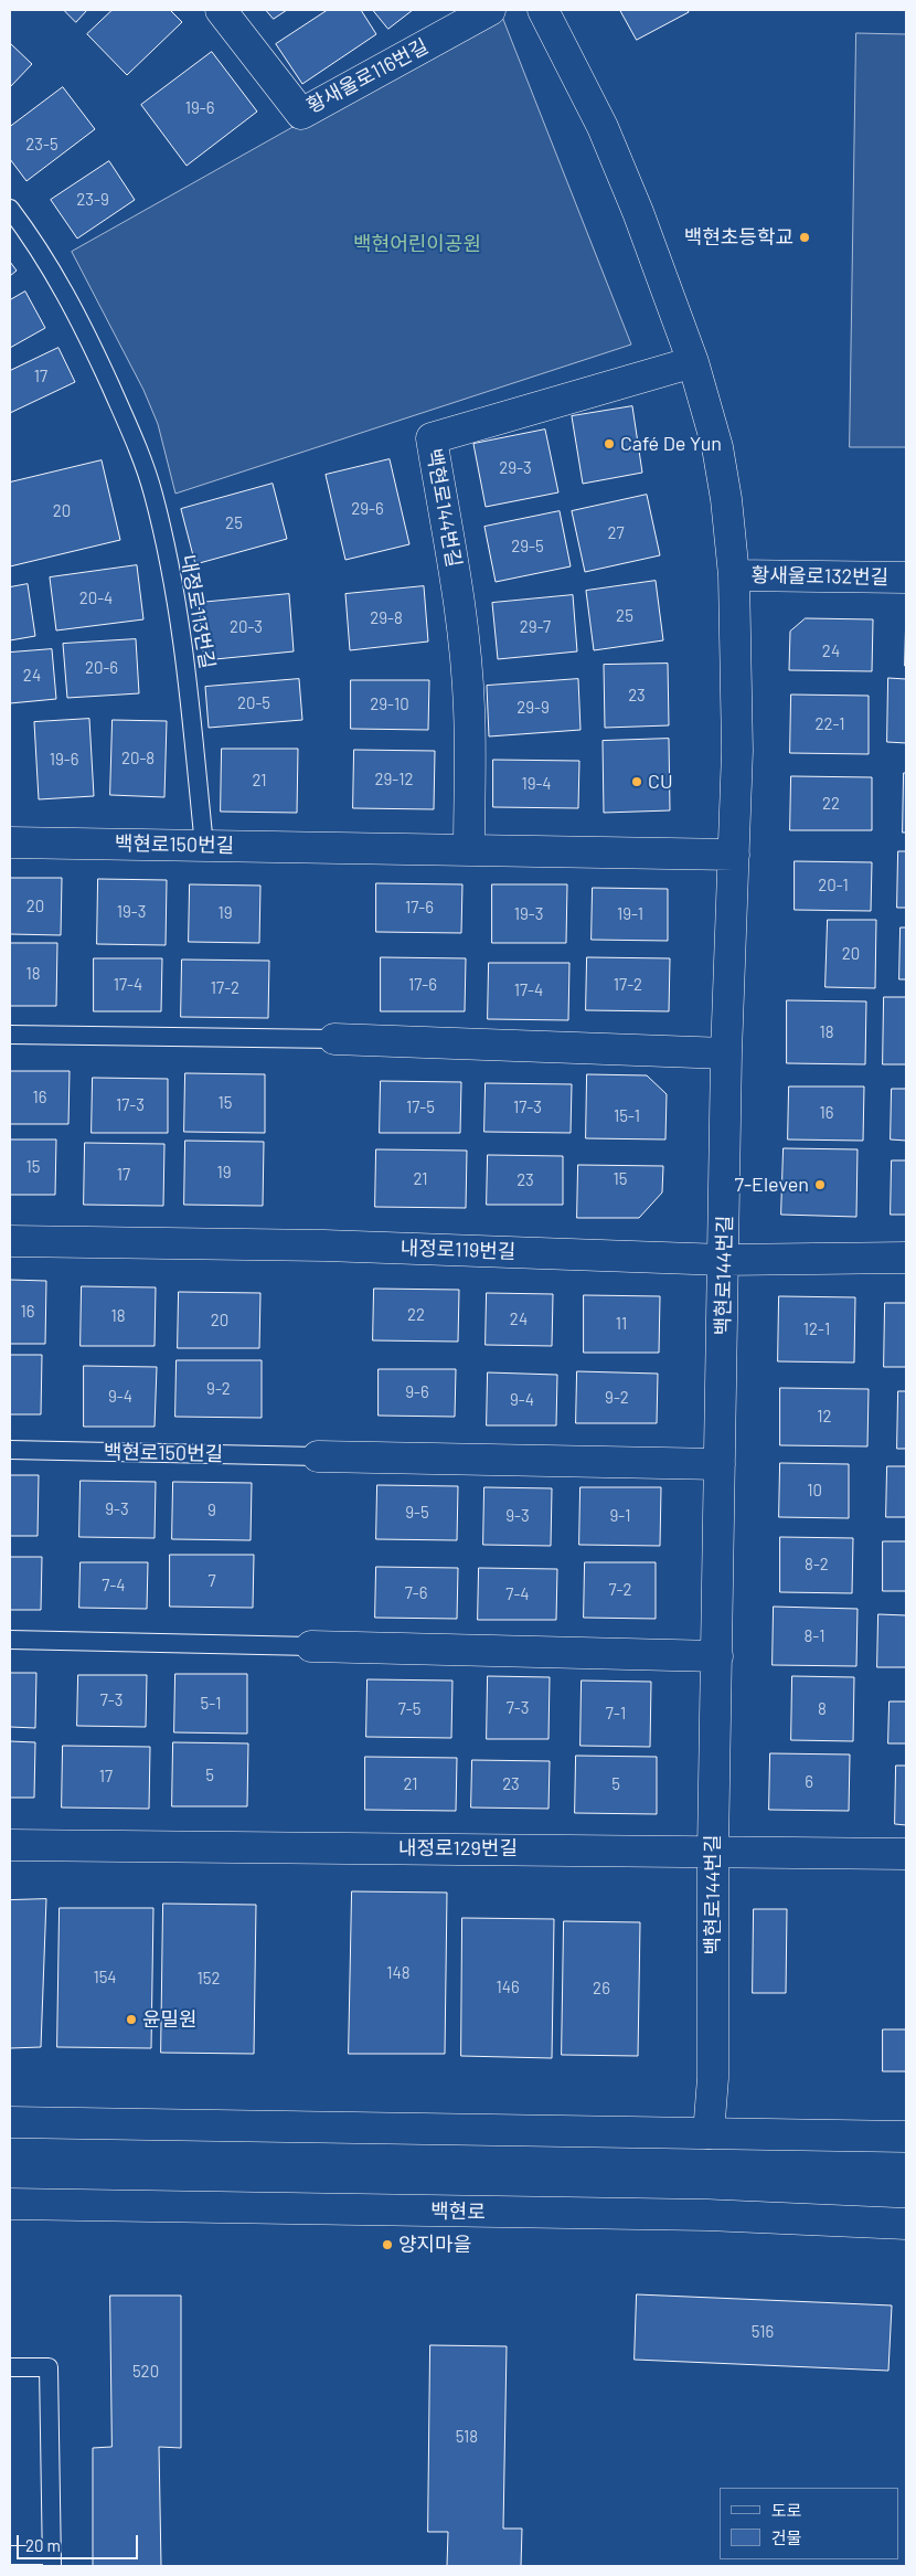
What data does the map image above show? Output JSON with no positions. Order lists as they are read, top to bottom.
{
  "streets": {
    "street": [
      "황새울로116번길",
      "백현로144번길",
      "황새울로132번길",
      "백현로150번길",
      "내정로119번길",
      "내정로129번길",
      "백현로"
    ],
    "lane": ["내정로113번길"]
  },
  "crossings": [
    ["백현로144번길", "황새울로132번길"],
    ["백현로144번길", "백현로150번길"],
    ["백현로144번길", "내정로119번길"],
    ["백현로144번길", "내정로129번길"],
    ["내정로113번길", "백현로150번길"]
  ],
  "parks": ["백현어린이공원"],
  "places": [
    "백현초등학교",
    "Café De Yun",
    "CU",
    "7-Eleven",
    "윤밀원",
    "양지마을"
  ],
  "house_numbers": [
    "19-6",
    "23-5",
    "23-9",
    "17",
    "29-3",
    "29-6",
    "20",
    "25",
    "27",
    "29-5",
    "20-4",
    "25",
    "29-8",
    "20-3",
    "29-7",
    "24",
    "20-6",
    "24",
    "23",
    "20-5",
    "29-10",
    "29-9",
    "22-1",
    "20-8",
    "19-6",
    "29-12",
    "21",
    "19-4",
    "22",
    "20-1",
    "20",
    "17-6",
    "19-3",
    "19",
    "19-3",
    "19-1",
    "20",
    "18",
    "17-4",
    "17-6",
    "17-2",
    "17-2",
    "17-4",
    "18",
    "16",
    "15",
    "17-3",
    "17-5",
    "17-3",
    "16",
    "15-1",
    "15",
    "19",
    "17",
    "21",
    "15",
    "23",
    "16",
    "22",
    "18",
    "24",
    "20",
    "11",
    "12-1",
    "9-2",
    "9-6",
    "9-4",
    "9-2",
    "9-4",
    "12",
    "10",
    "9-3",
    "9",
    "9-5",
    "9-3",
    "9-1",
    "8-2",
    "7",
    "7-4",
    "7-2",
    "7-6",
    "7-4",
    "8-1",
    "7-3",
    "5-1",
    "7-3",
    "7-5",
    "8",
    "7-1",
    "5",
    "17",
    "6",
    "21",
    "23",
    "5",
    "148",
    "154",
    "152",
    "146",
    "26",
    "516",
    "520",
    "518"
  ],
  "legend": ["도로", "건물"],
  "scale_bar": "20 m"
}
